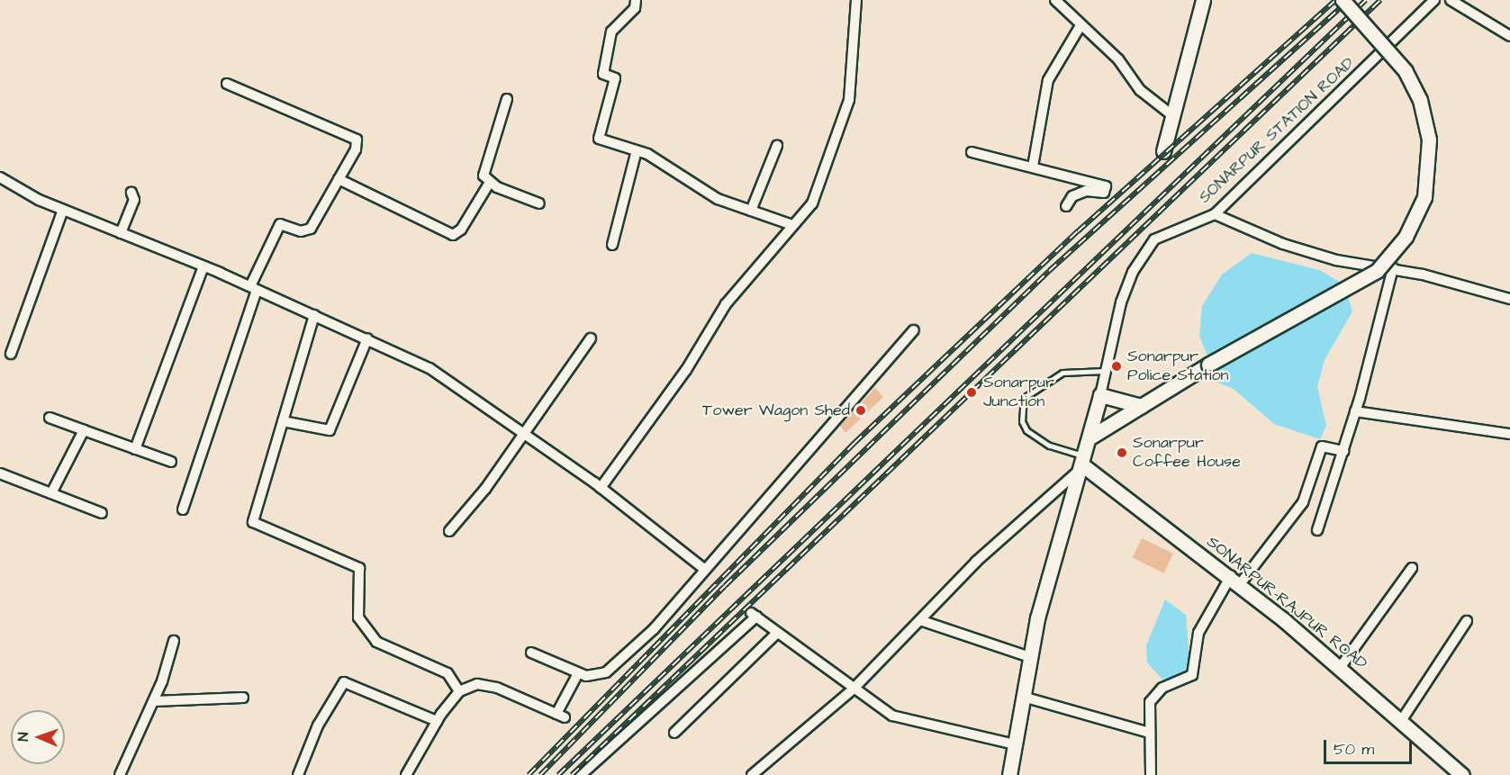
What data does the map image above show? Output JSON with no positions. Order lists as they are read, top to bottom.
{
  "streets": {
    "main road": ["SONARPUR-RAJPUR ROAD"],
    "street": ["SONARPUR STATION ROAD"]
  },
  "places": [
    "Sonarpur Police Station",
    "Sonarpur Junction",
    "Tower Wagon Shed",
    "Sonarpur Coffee House"
  ],
  "scale_bar": "50 m",
  "north": "left"
}
